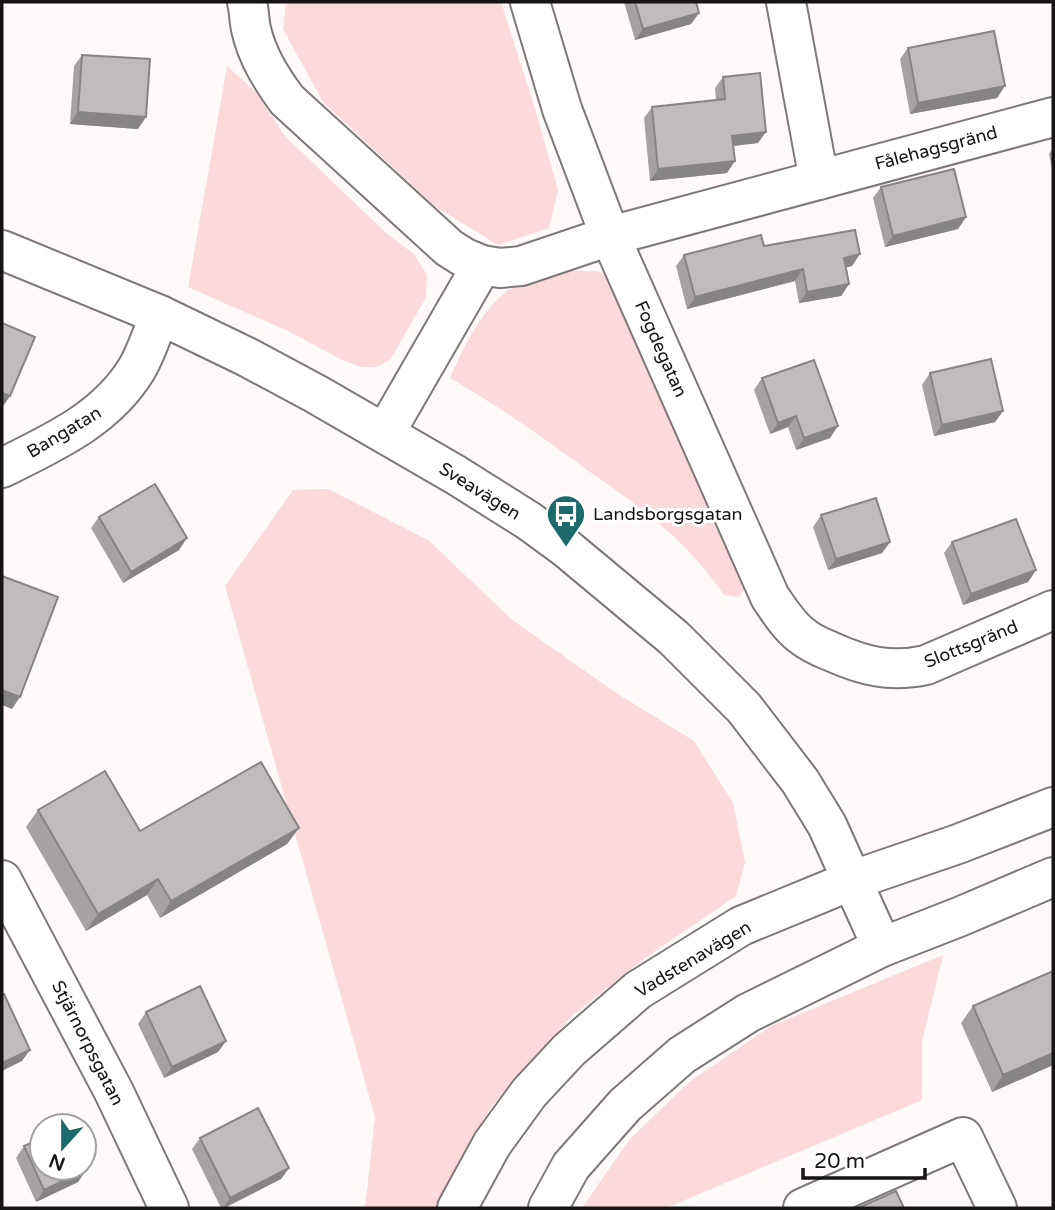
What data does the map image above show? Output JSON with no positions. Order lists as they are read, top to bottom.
{
  "streets": {
    "street": [
      "Fålehagsgränd",
      "Fogdegatan",
      "Bangatan",
      "Sveavägen",
      "Slottsgränd",
      "Vadstenavägen",
      "Stjärnorpsgatan"
    ]
  },
  "crossings": [
    ["Fålehagsgränd", "Fogdegatan"],
    ["Fogdegatan", "Slottsgränd"],
    ["Bangatan", "Sveavägen"],
    ["Sveavägen", "Vadstenavägen"]
  ],
  "places": {
    "bus stop": ["Landsborgsgatan"]
  },
  "scale_bar": "20 m",
  "north": "bottom"
}
